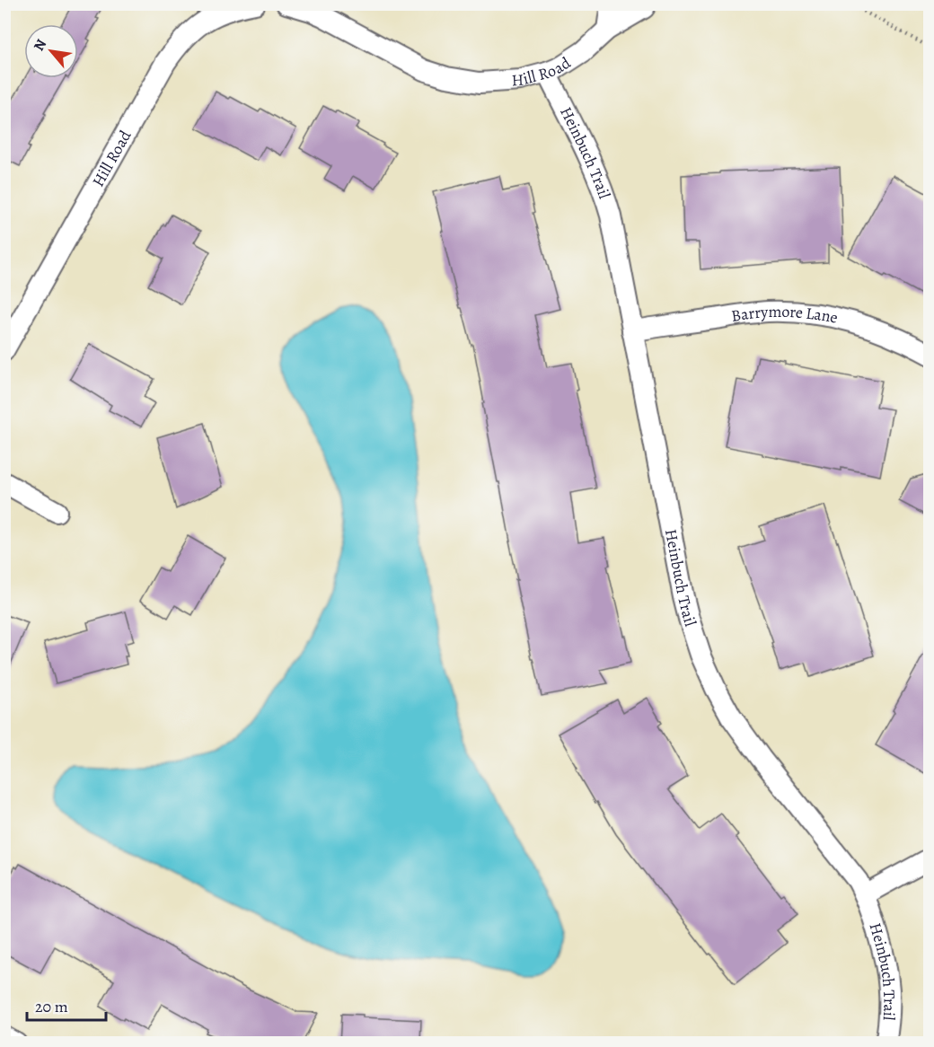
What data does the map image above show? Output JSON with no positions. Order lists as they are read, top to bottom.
{
  "streets": {
    "street": ["Hill Road", "Heinbuch Trail", "Barrymore Lane"]
  },
  "crossings": [
    ["Hill Road", "Heinbuch Trail"],
    ["Heinbuch Trail", "Barrymore Lane"]
  ],
  "scale_bar": "20 m",
  "north": "top left"
}
